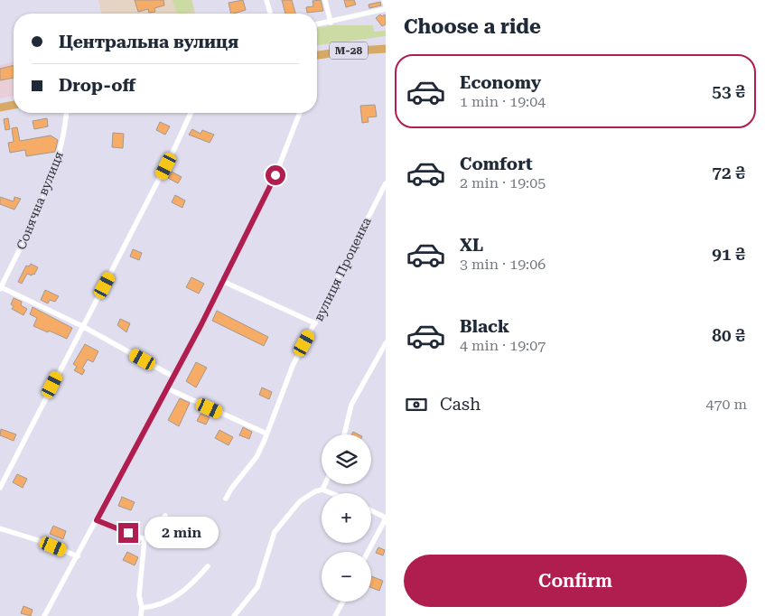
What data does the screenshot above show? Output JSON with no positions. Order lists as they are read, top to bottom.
{
  "streets": {
    "highway": ["М-28"],
    "street": ["Сонячна вулиця", "вулиця Проценка"]
  },
  "page": {
    "heading": "Choose a ride",
    "banner": ["Центральна вулиця", "Drop-off"],
    "list": [
      {
        "name": "Economy",
        "note": "1 min · 19:04",
        "value": "53 ₴"
      },
      {
        "name": "Comfort",
        "note": "2 min · 19:05",
        "value": "72 ₴"
      },
      {
        "name": "XL",
        "note": "3 min · 19:06",
        "value": "91 ₴"
      },
      {
        "name": "Black",
        "note": "4 min · 19:07",
        "value": "80 ₴"
      }
    ],
    "pay": ["Cash", "470 m"],
    "map_buttons": ["+", "−"],
    "bubble": "2 min",
    "buttons": "Confirm"
  }
}
